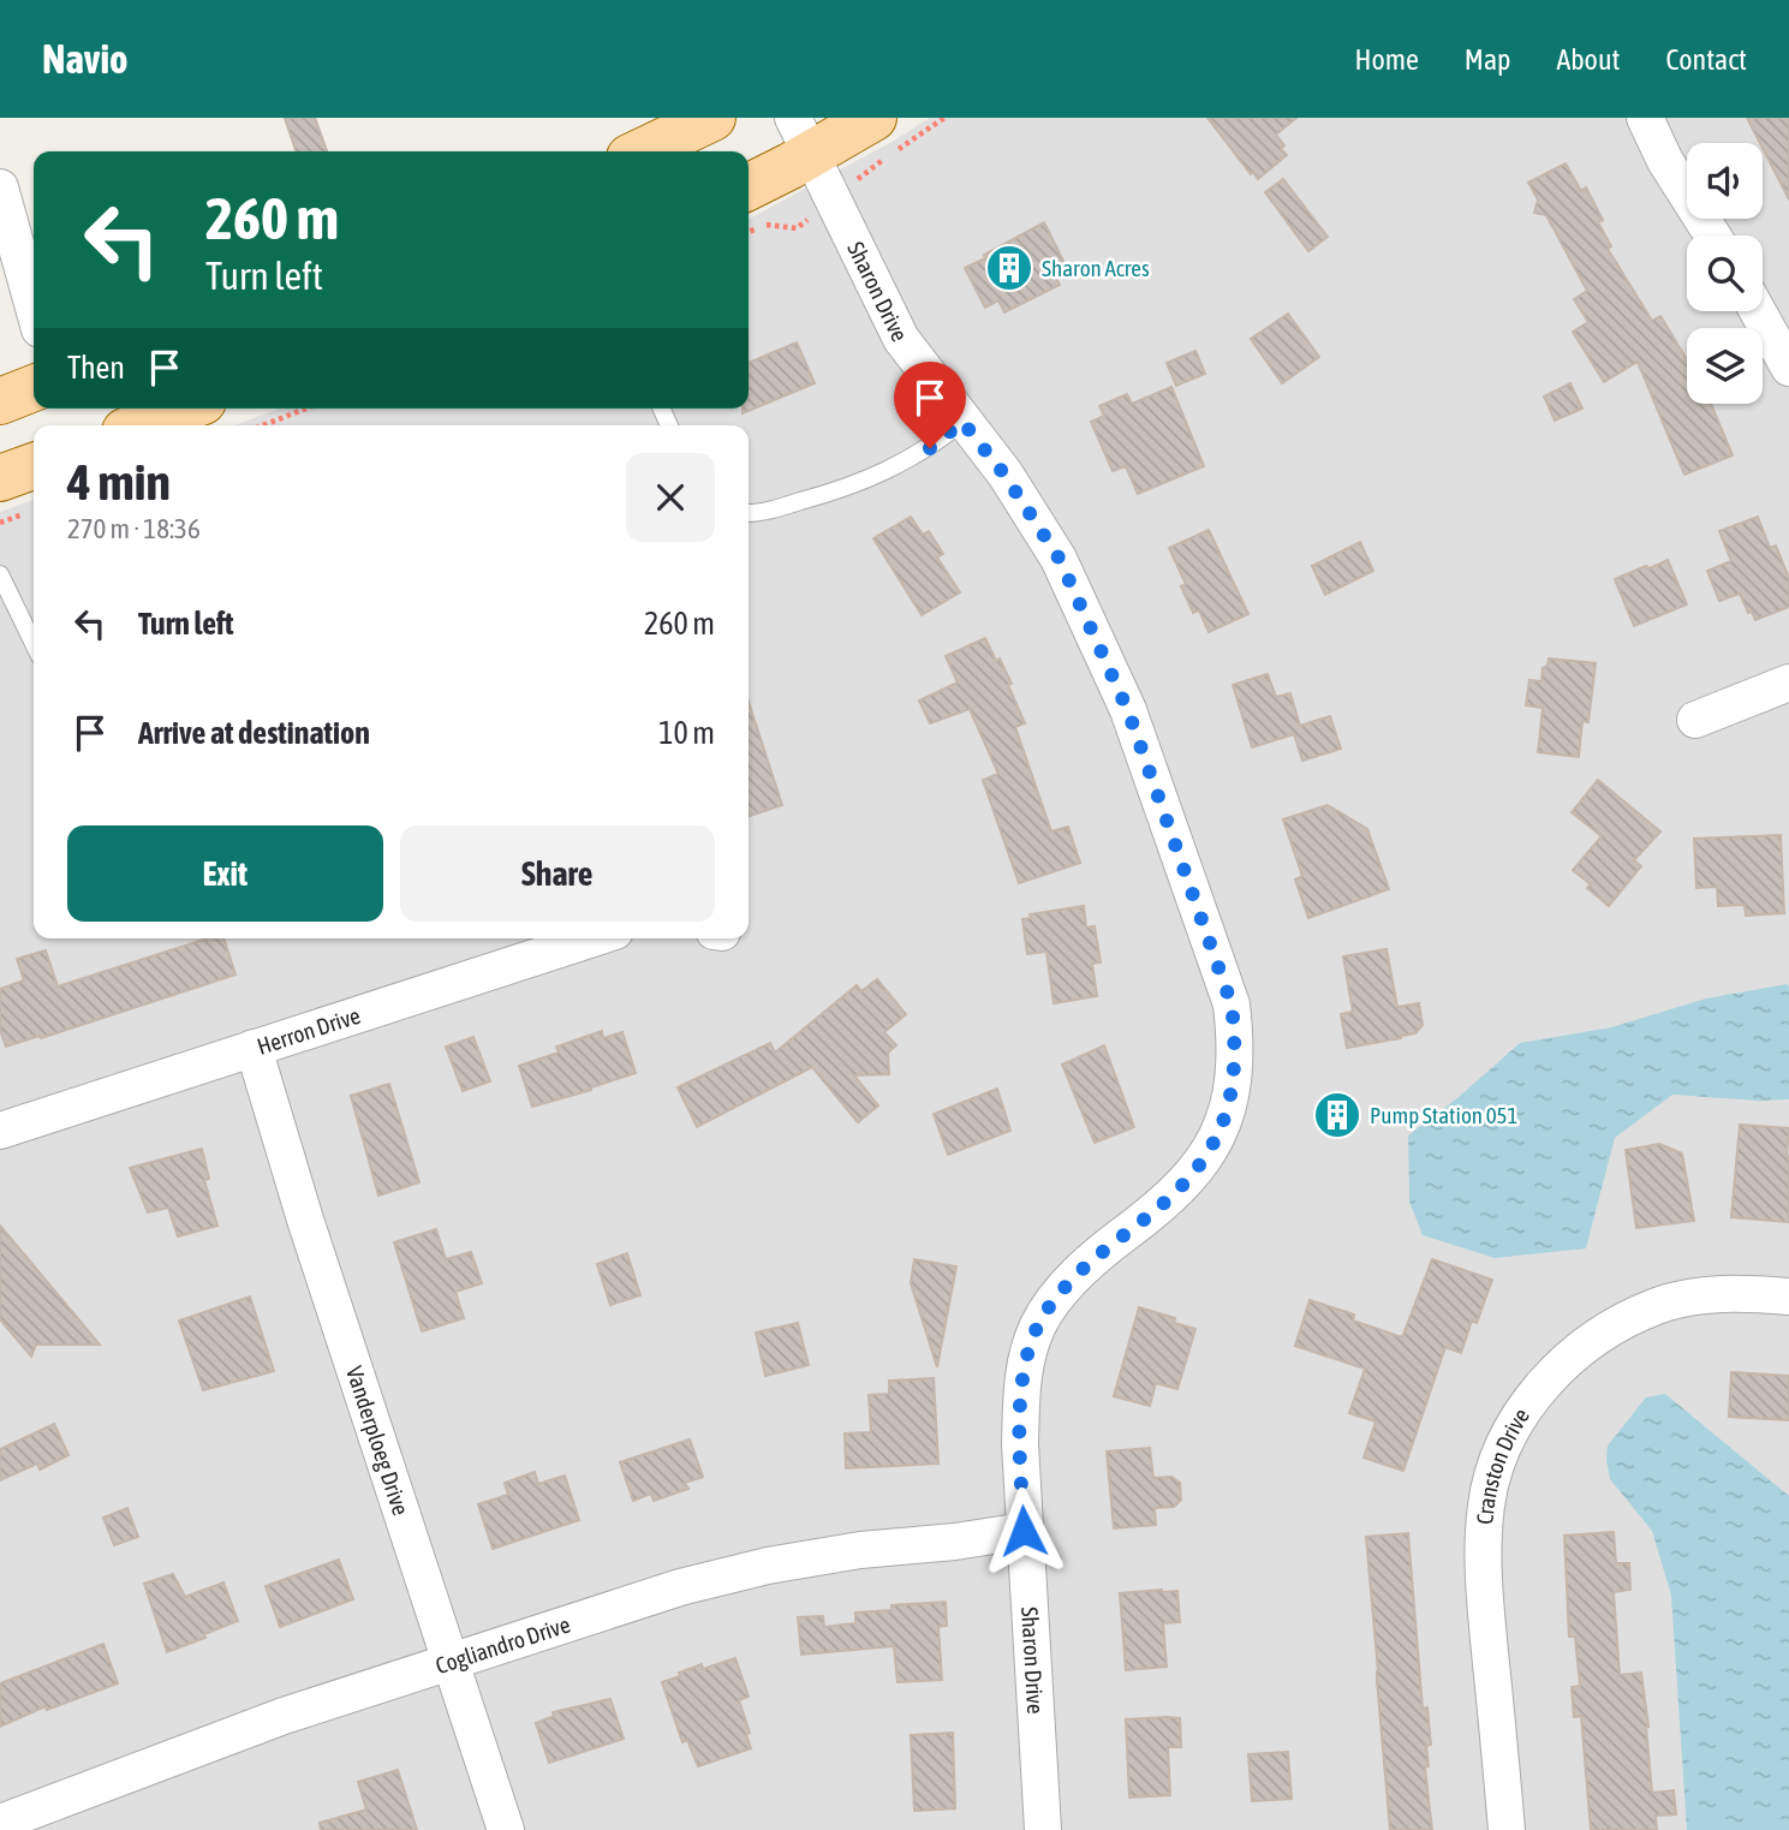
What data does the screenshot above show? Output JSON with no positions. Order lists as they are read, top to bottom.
{
  "streets": {
    "street": [
      "Sharon Drive",
      "Herron Drive",
      "Vanderploeg Drive",
      "Cranston Drive",
      "Cogliandro Drive"
    ]
  },
  "crossings": [
    ["Sharon Drive", "Cogliandro Drive"],
    ["Herron Drive", "Vanderploeg Drive"],
    ["Vanderploeg Drive", "Cogliandro Drive"]
  ],
  "places": {
    "building": ["Sharon Acres", "Pump Station 051"]
  },
  "page": {
    "header": "Navio",
    "nav": [
      "Home",
      "Map",
      "About",
      "Contact"
    ],
    "turn": ["260 m", "Turn left"],
    "then": "Then",
    "heading": ["4 min", "270 m · 18:36"],
    "list": [
      {
        "name": "Turn left",
        "value": "260 m"
      },
      {
        "name": "Arrive at destination",
        "value": "10 m"
      }
    ],
    "buttons": ["Exit", "Share"]
  }
}
